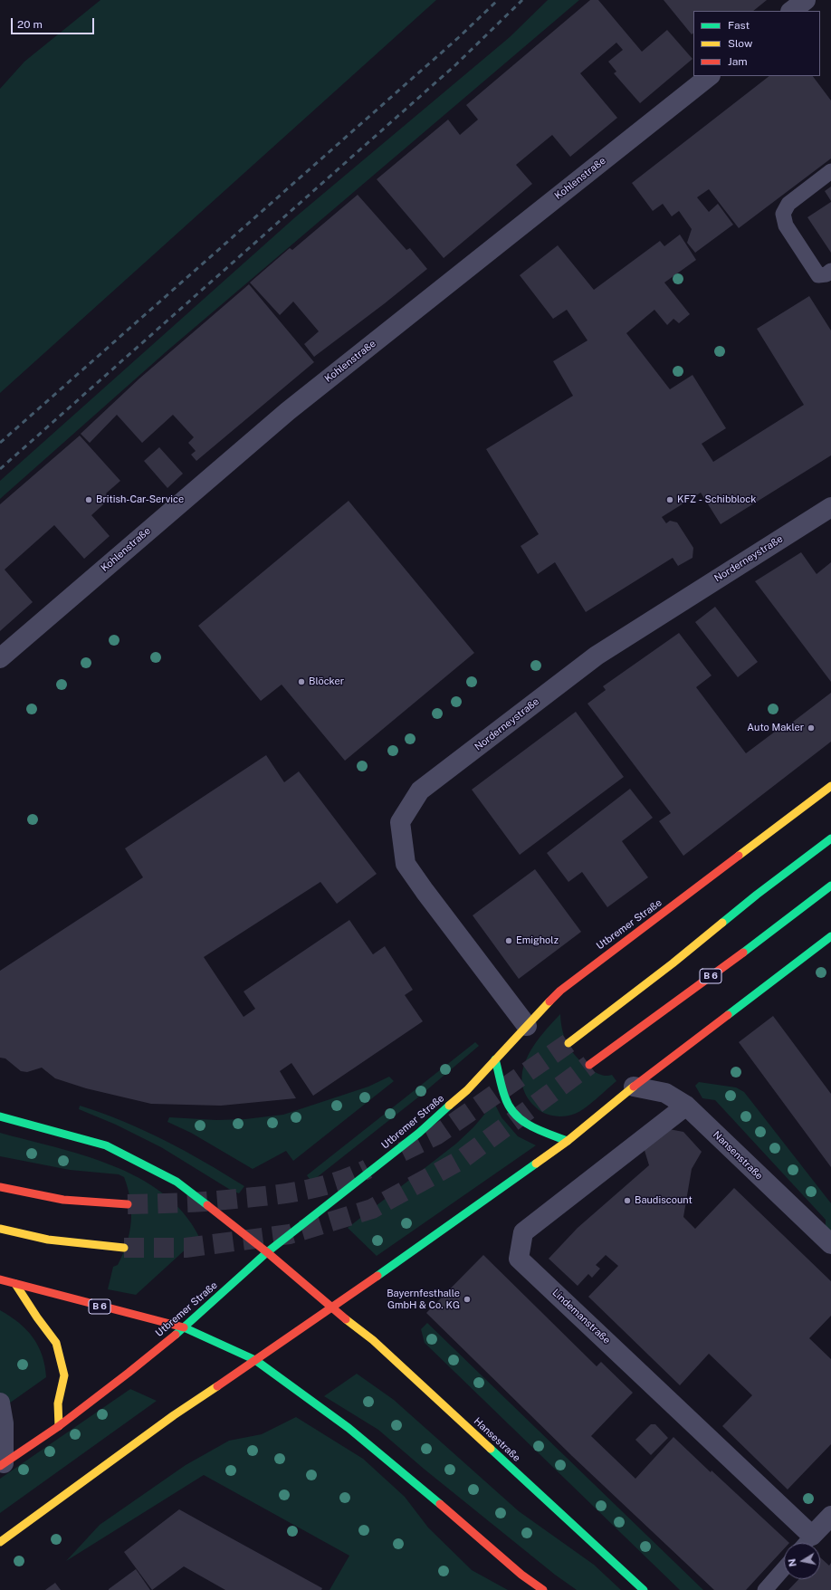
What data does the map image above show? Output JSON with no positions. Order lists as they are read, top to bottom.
{
  "streets": {
    "main road": ["Utbremer Straße", "B 6", "Hansestraße"],
    "street": [
      "Kohlenstraße",
      "Norderneystraße",
      "Nansenstraße",
      "Lindemanstraße"
    ]
  },
  "crossings": [
    ["Norderneystraße", "Utbremer Straße"],
    ["Utbremer Straße", "B 6"],
    ["Utbremer Straße", "Hansestraße"],
    ["Nansenstraße", "Lindemanstraße"]
  ],
  "places": [
    "British-Car-Service",
    "KFZ - Schibblock",
    "Blöcker",
    "Auto Makler",
    "Emigholz",
    "Baudiscount",
    "Bayernfesthalle GmbH & Co. KG"
  ],
  "legend": ["Fast", "Slow", "Jam"],
  "scale_bar": "20 m",
  "north": "left"
}
